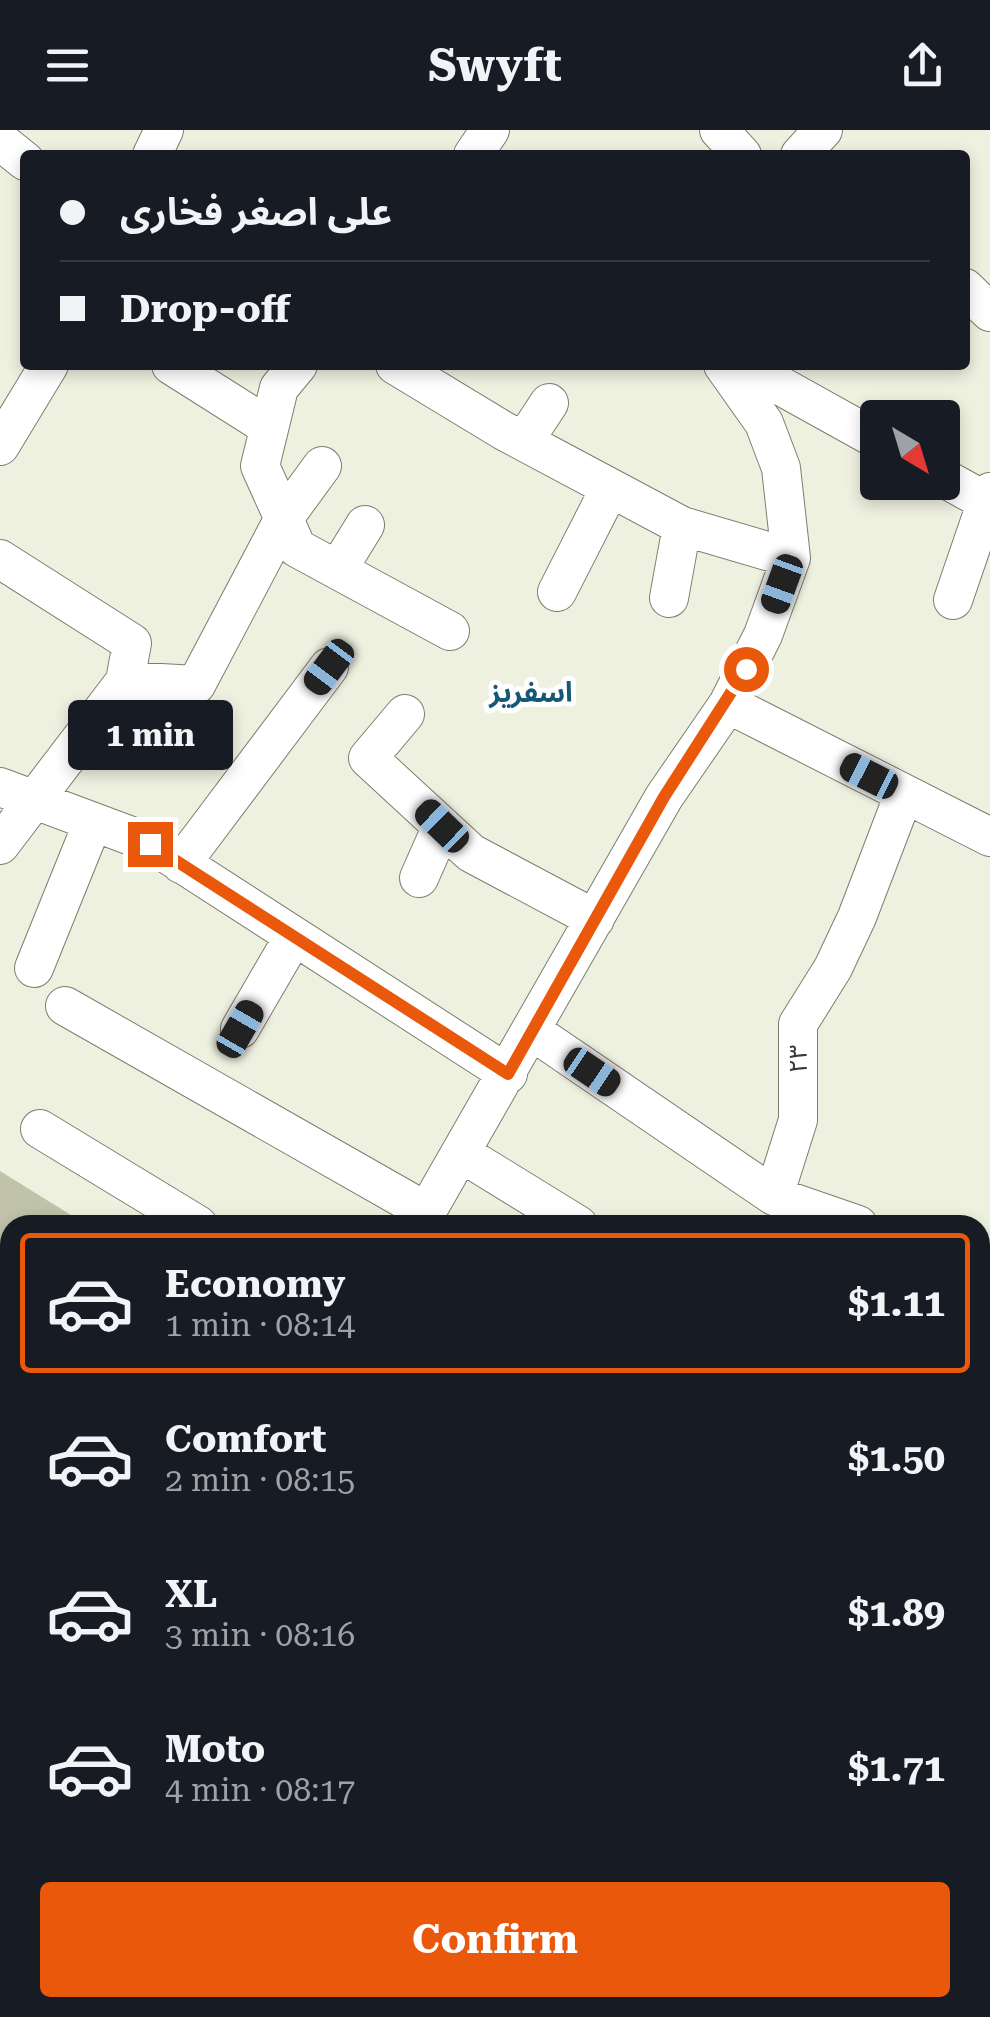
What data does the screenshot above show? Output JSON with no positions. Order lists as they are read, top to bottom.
{
  "streets": {
    "street": ["۲۳"]
  },
  "districts": ["اسفریز"],
  "north": "bottom right",
  "page": {
    "header": "Swyft",
    "banner": ["علی اصغر فخاری", "Drop-off"],
    "bubble": "1 min",
    "list": [
      {
        "name": "Economy",
        "note": "1 min · 08:14",
        "value": "$1.11"
      },
      {
        "name": "Comfort",
        "note": "2 min · 08:15",
        "value": "$1.50"
      },
      {
        "name": "XL",
        "note": "3 min · 08:16",
        "value": "$1.89"
      },
      {
        "name": "Moto",
        "note": "4 min · 08:17",
        "value": "$1.71"
      }
    ],
    "buttons": "Confirm"
  }
}
